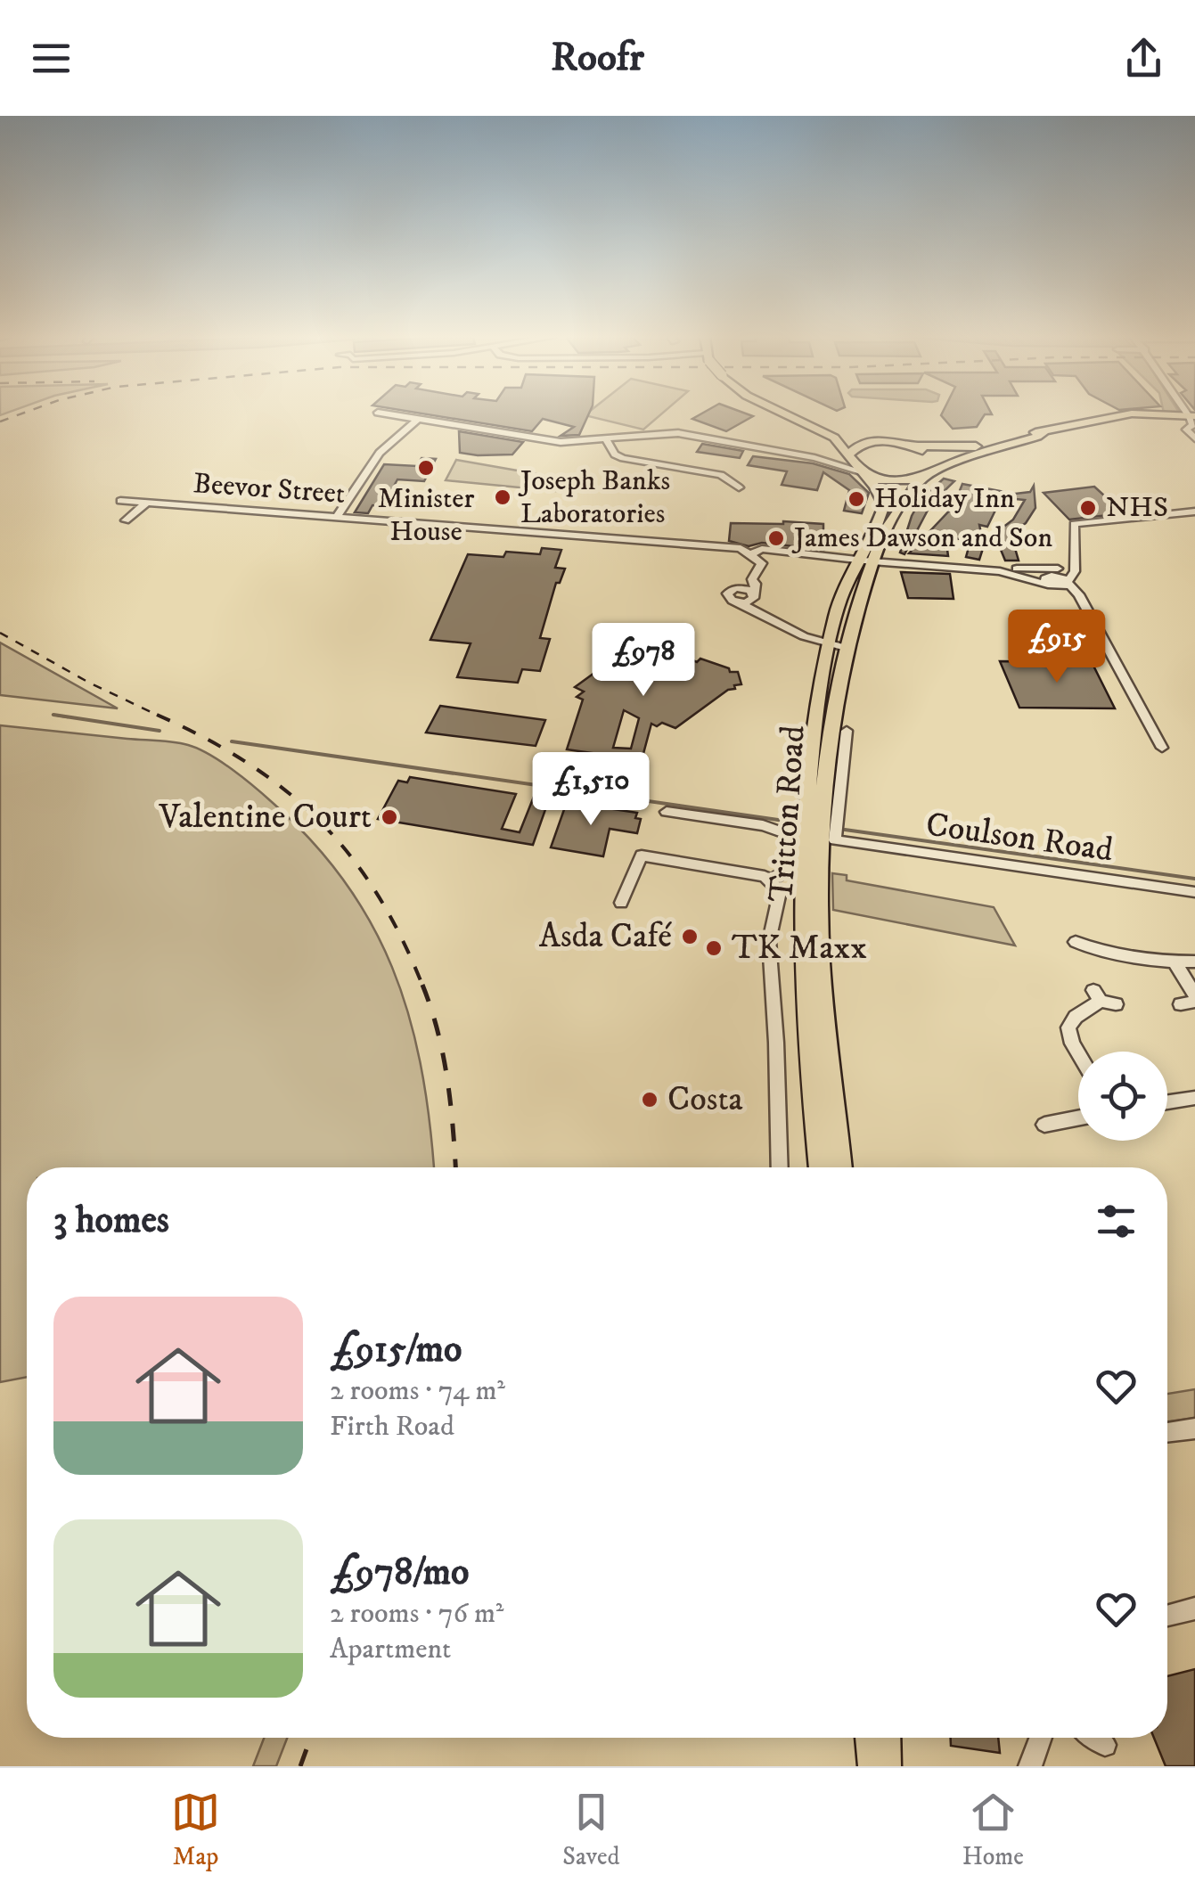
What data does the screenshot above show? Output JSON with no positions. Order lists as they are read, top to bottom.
{
  "streets": {
    "main road": ["Tritton Road"],
    "street": ["Beevor Street", "Coulson Road"]
  },
  "places": [
    "Minister House",
    "Joseph Banks Laboratories",
    "Holiday Inn",
    "NHS",
    "James Dawson and Son",
    "Valentine Court",
    "Asda Café",
    "TK Maxx",
    "Costa"
  ],
  "page": {
    "header": "Roofr",
    "price": ["£915", "£978", "£1,510"],
    "heading": "3 homes",
    "list": [
      {
        "name": "£915/mo",
        "note": "2 rooms · 74 m² · Firth Road"
      },
      {
        "name": "£978/mo",
        "note": "2 rooms · 76 m² · Apartment"
      }
    ],
    "tabs": ["Map", "Saved", "Home"]
  }
}
